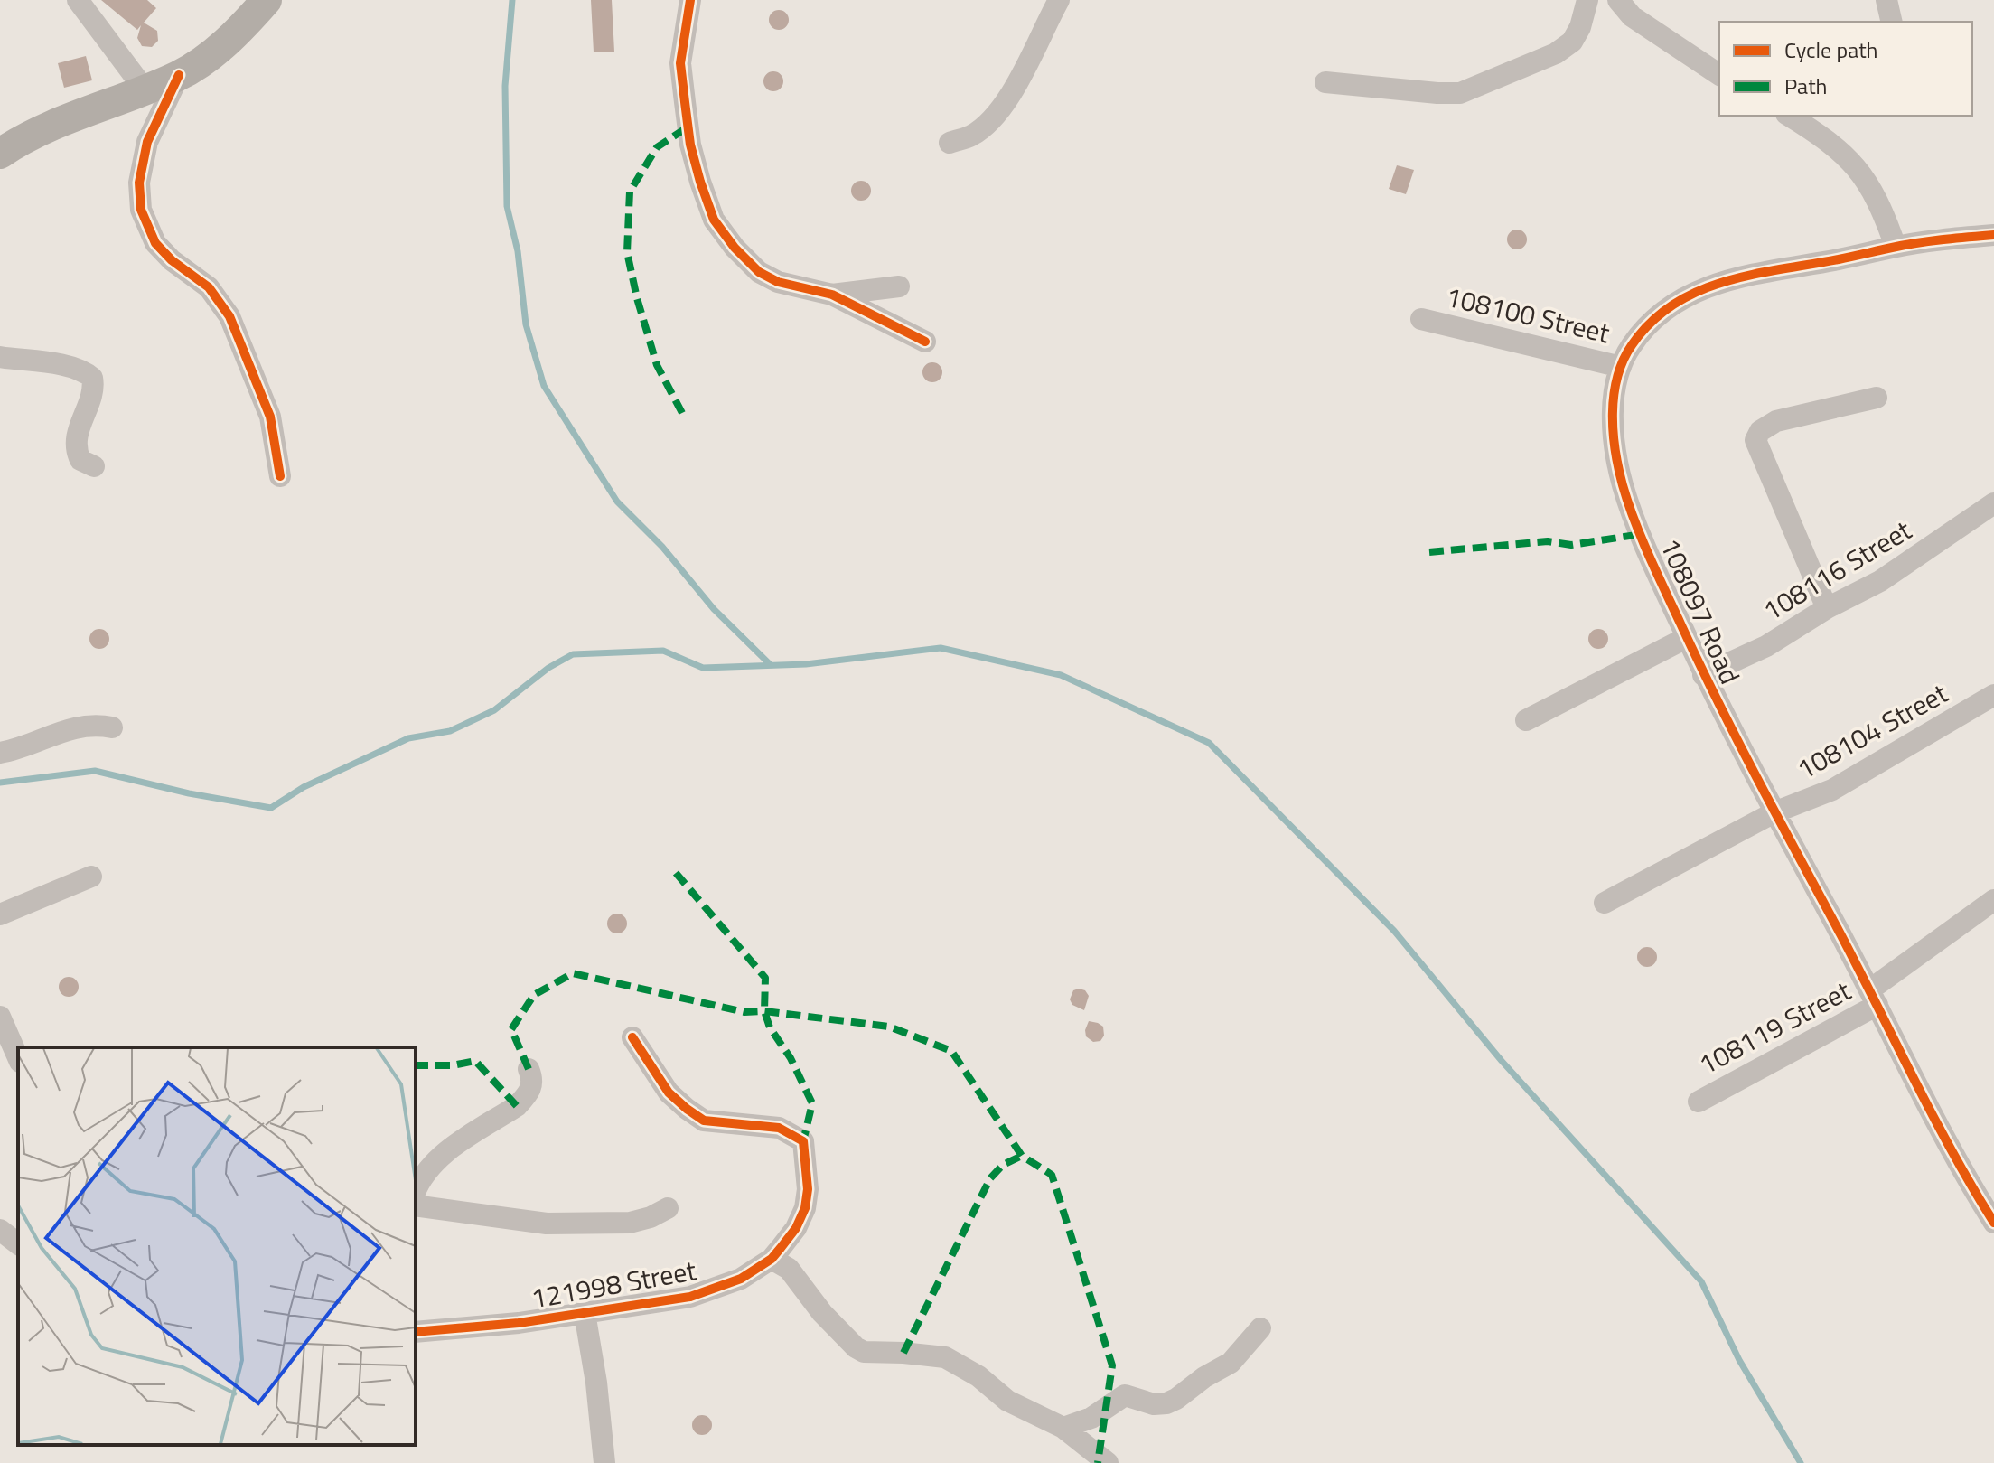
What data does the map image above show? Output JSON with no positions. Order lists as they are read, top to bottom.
{
  "streets": {
    "street": [
      "108100 Street",
      "108116 Street",
      "108097 Road",
      "108104 Street",
      "108119 Street",
      "121998 Street"
    ]
  },
  "crossings": [
    ["108100 Street", "108097 Road"],
    ["108116 Street", "108097 Road"],
    ["108097 Road", "108104 Street"],
    ["108097 Road", "108119 Street"]
  ],
  "legend": ["Cycle path", "Path"]
}
